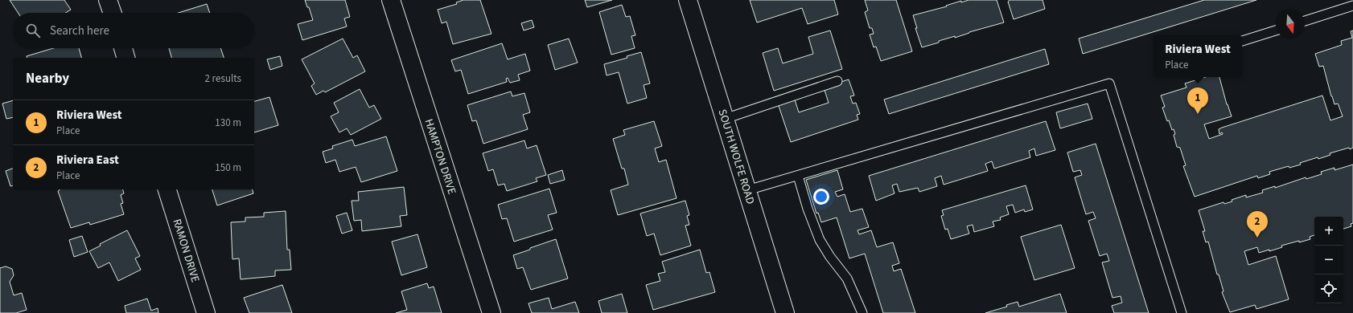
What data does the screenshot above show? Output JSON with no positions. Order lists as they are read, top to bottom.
{
  "streets": {
    "street": ["HAMPTON DRIVE", "SOUTH WOLFE ROAD", "RAMON DRIVE"]
  },
  "north": "bottom",
  "page": {
    "search": "Search here",
    "popup": ["Riviera West", "Place"],
    "heading": ["Nearby", "2 results"],
    "pins": ["1", "2"],
    "list": [
      {
        "mark": "1",
        "name": "Riviera West",
        "note": "Place",
        "value": "130 m"
      },
      {
        "mark": "2",
        "name": "Riviera East",
        "note": "Place",
        "value": "150 m"
      }
    ],
    "map_buttons": ["+", "−"]
  }
}
